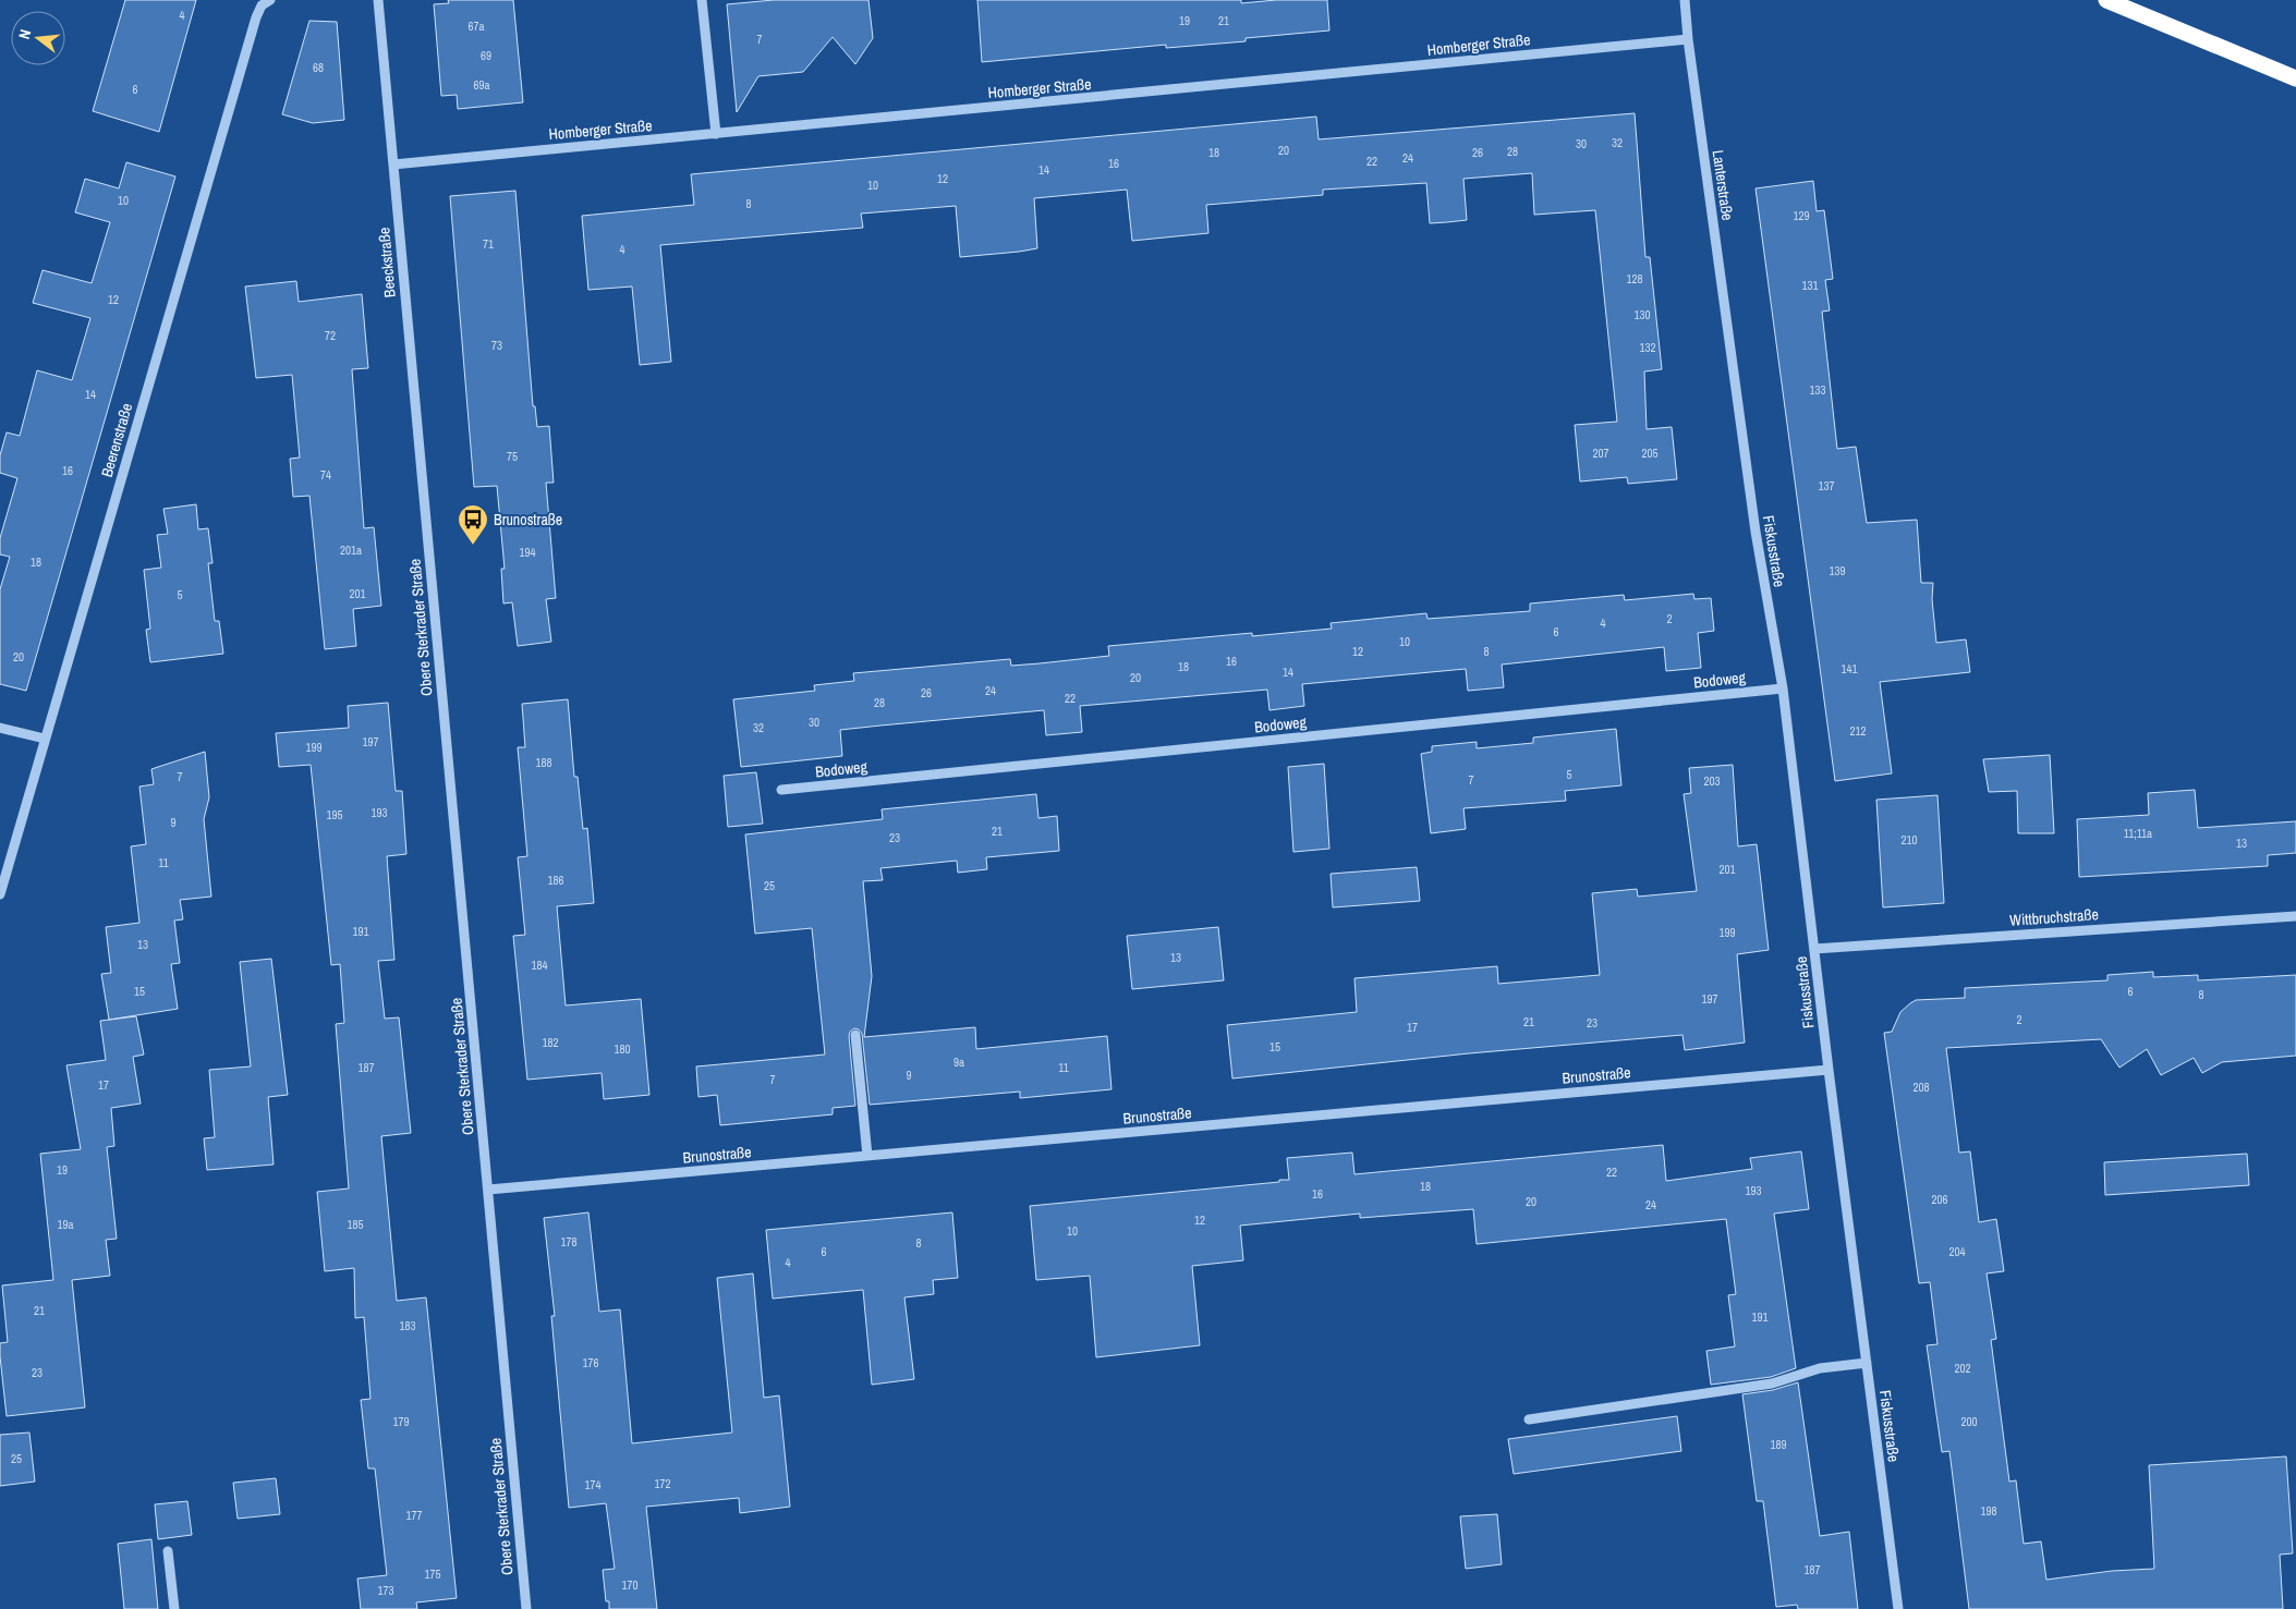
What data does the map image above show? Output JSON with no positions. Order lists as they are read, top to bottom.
{
  "streets": {
    "street": [
      "Homberger Straße",
      "Lanterstraße",
      "Beeckstraße",
      "Beerenstraße",
      "Fiskusstraße",
      "Obere Sterkrader Straße",
      "Bodoweg",
      "Wittbruchstraße",
      "Brunostraße"
    ]
  },
  "crossings": [
    ["Homberger Straße", "Lanterstraße"],
    ["Homberger Straße", "Beeckstraße"],
    ["Lanterstraße", "Fiskusstraße"],
    ["Beeckstraße", "Obere Sterkrader Straße"],
    ["Fiskusstraße", "Bodoweg"],
    ["Fiskusstraße", "Wittbruchstraße"],
    ["Fiskusstraße", "Brunostraße"],
    ["Obere Sterkrader Straße", "Brunostraße"]
  ],
  "places": {
    "bus stop": ["Brunostraße"]
  },
  "house_numbers": [
    "4",
    "19",
    "21",
    "67a",
    "7",
    "69",
    "68",
    "69a",
    "6",
    "32",
    "30",
    "20",
    "28",
    "18",
    "26",
    "24",
    "22",
    "16",
    "14",
    "12",
    "10",
    "10",
    "8",
    "129",
    "71",
    "4",
    "128",
    "131",
    "12",
    "130",
    "72",
    "73",
    "132",
    "133",
    "14",
    "207",
    "205",
    "75",
    "16",
    "74",
    "137",
    "201a",
    "194",
    "18",
    "139",
    "201",
    "5",
    "2",
    "4",
    "6",
    "10",
    "12",
    "8",
    "20",
    "16",
    "18",
    "141",
    "14",
    "20",
    "24",
    "26",
    "22",
    "28",
    "30",
    "32",
    "212",
    "197",
    "199",
    "188",
    "5",
    "7",
    "7",
    "203",
    "193",
    "195",
    "9",
    "21",
    "11;11a",
    "23",
    "210",
    "13",
    "11",
    "201",
    "186",
    "25",
    "191",
    "199",
    "13",
    "13",
    "184",
    "15",
    "6",
    "8",
    "197",
    "2",
    "21",
    "23",
    "17",
    "182",
    "15",
    "180",
    "9a",
    "187",
    "11",
    "9",
    "7",
    "17",
    "208",
    "19",
    "22",
    "18",
    "193",
    "16",
    "206",
    "20",
    "24",
    "12",
    "19a",
    "185",
    "10",
    "178",
    "8",
    "6",
    "204",
    "4",
    "21",
    "191",
    "183",
    "176",
    "202",
    "23",
    "179",
    "200",
    "189",
    "25",
    "172",
    "174",
    "198",
    "177",
    "187",
    "175",
    "170",
    "173"
  ],
  "north": "left"
}
